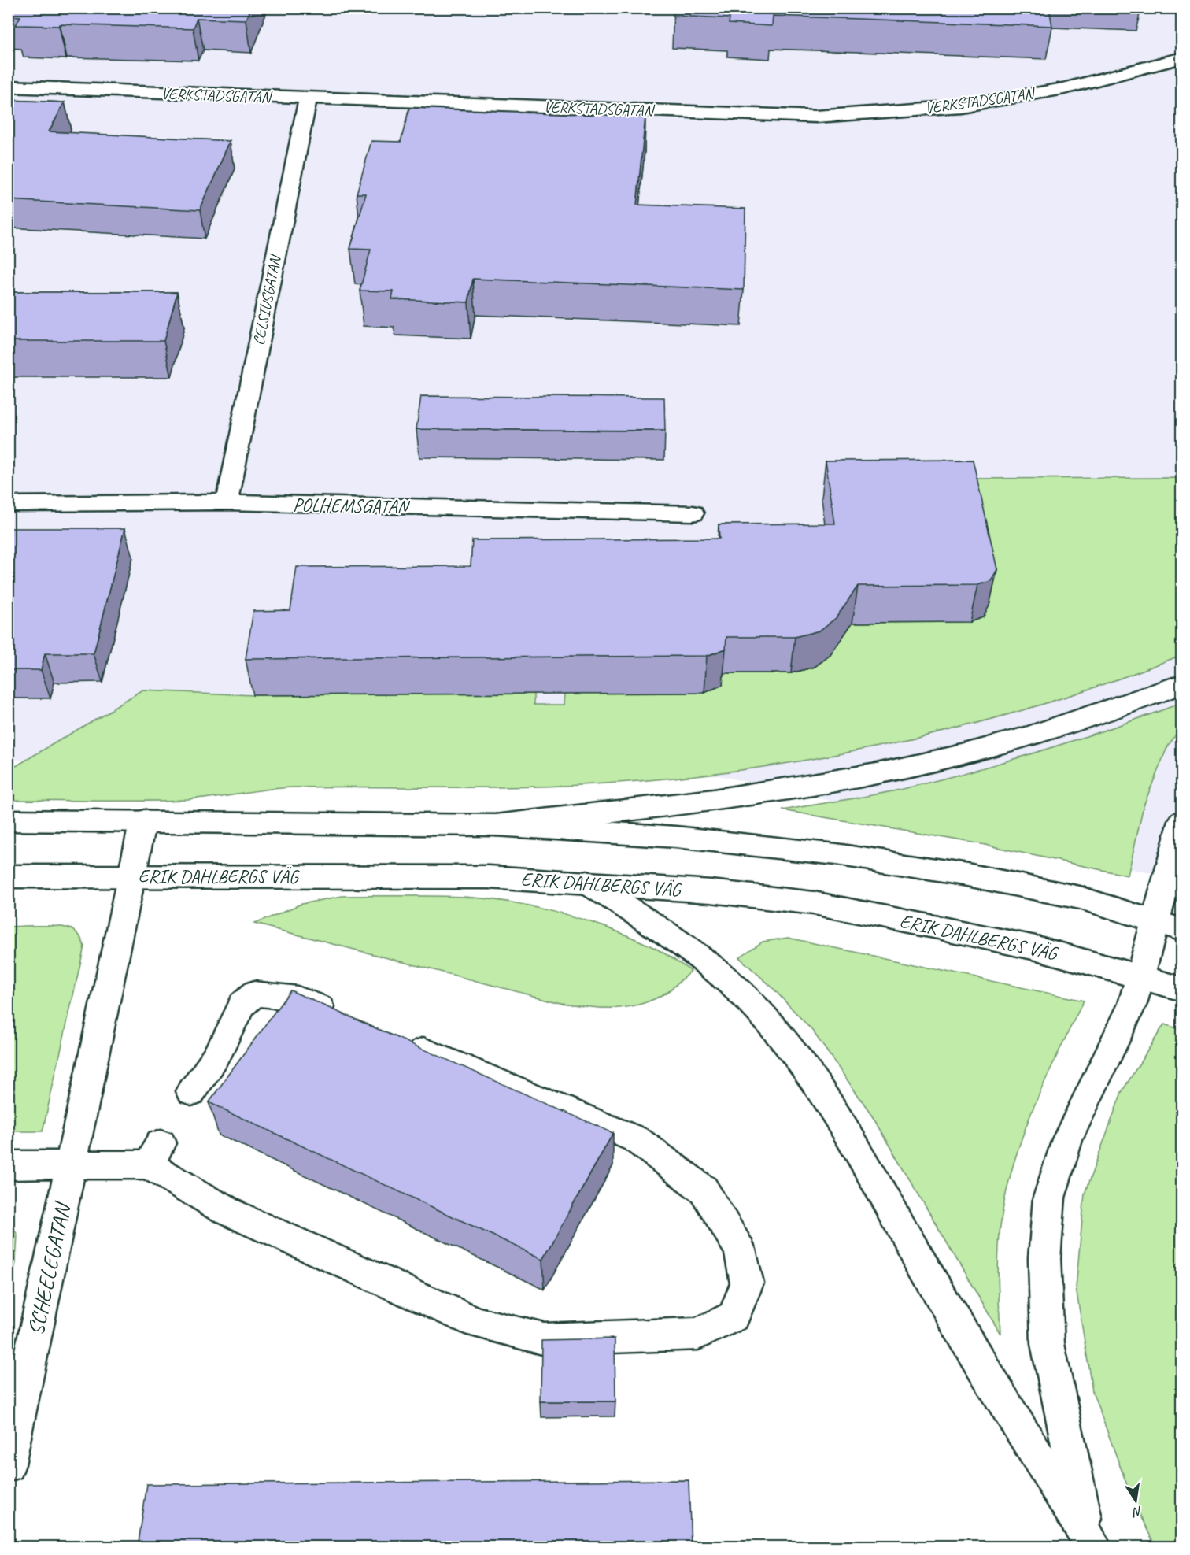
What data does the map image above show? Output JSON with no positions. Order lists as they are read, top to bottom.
{
  "streets": {
    "main road": [
      "VERKSTADSGATAN",
      "CELSIUSGATAN",
      "POLHEMSGATAN",
      "ERIK DAHLBERGS VÄG",
      "SCHEELEGATAN"
    ]
  },
  "crossings": [
    ["VERKSTADSGATAN", "CELSIUSGATAN"],
    ["CELSIUSGATAN", "POLHEMSGATAN"],
    ["ERIK DAHLBERGS VÄG", "SCHEELEGATAN"]
  ],
  "north": "bottom"
}
